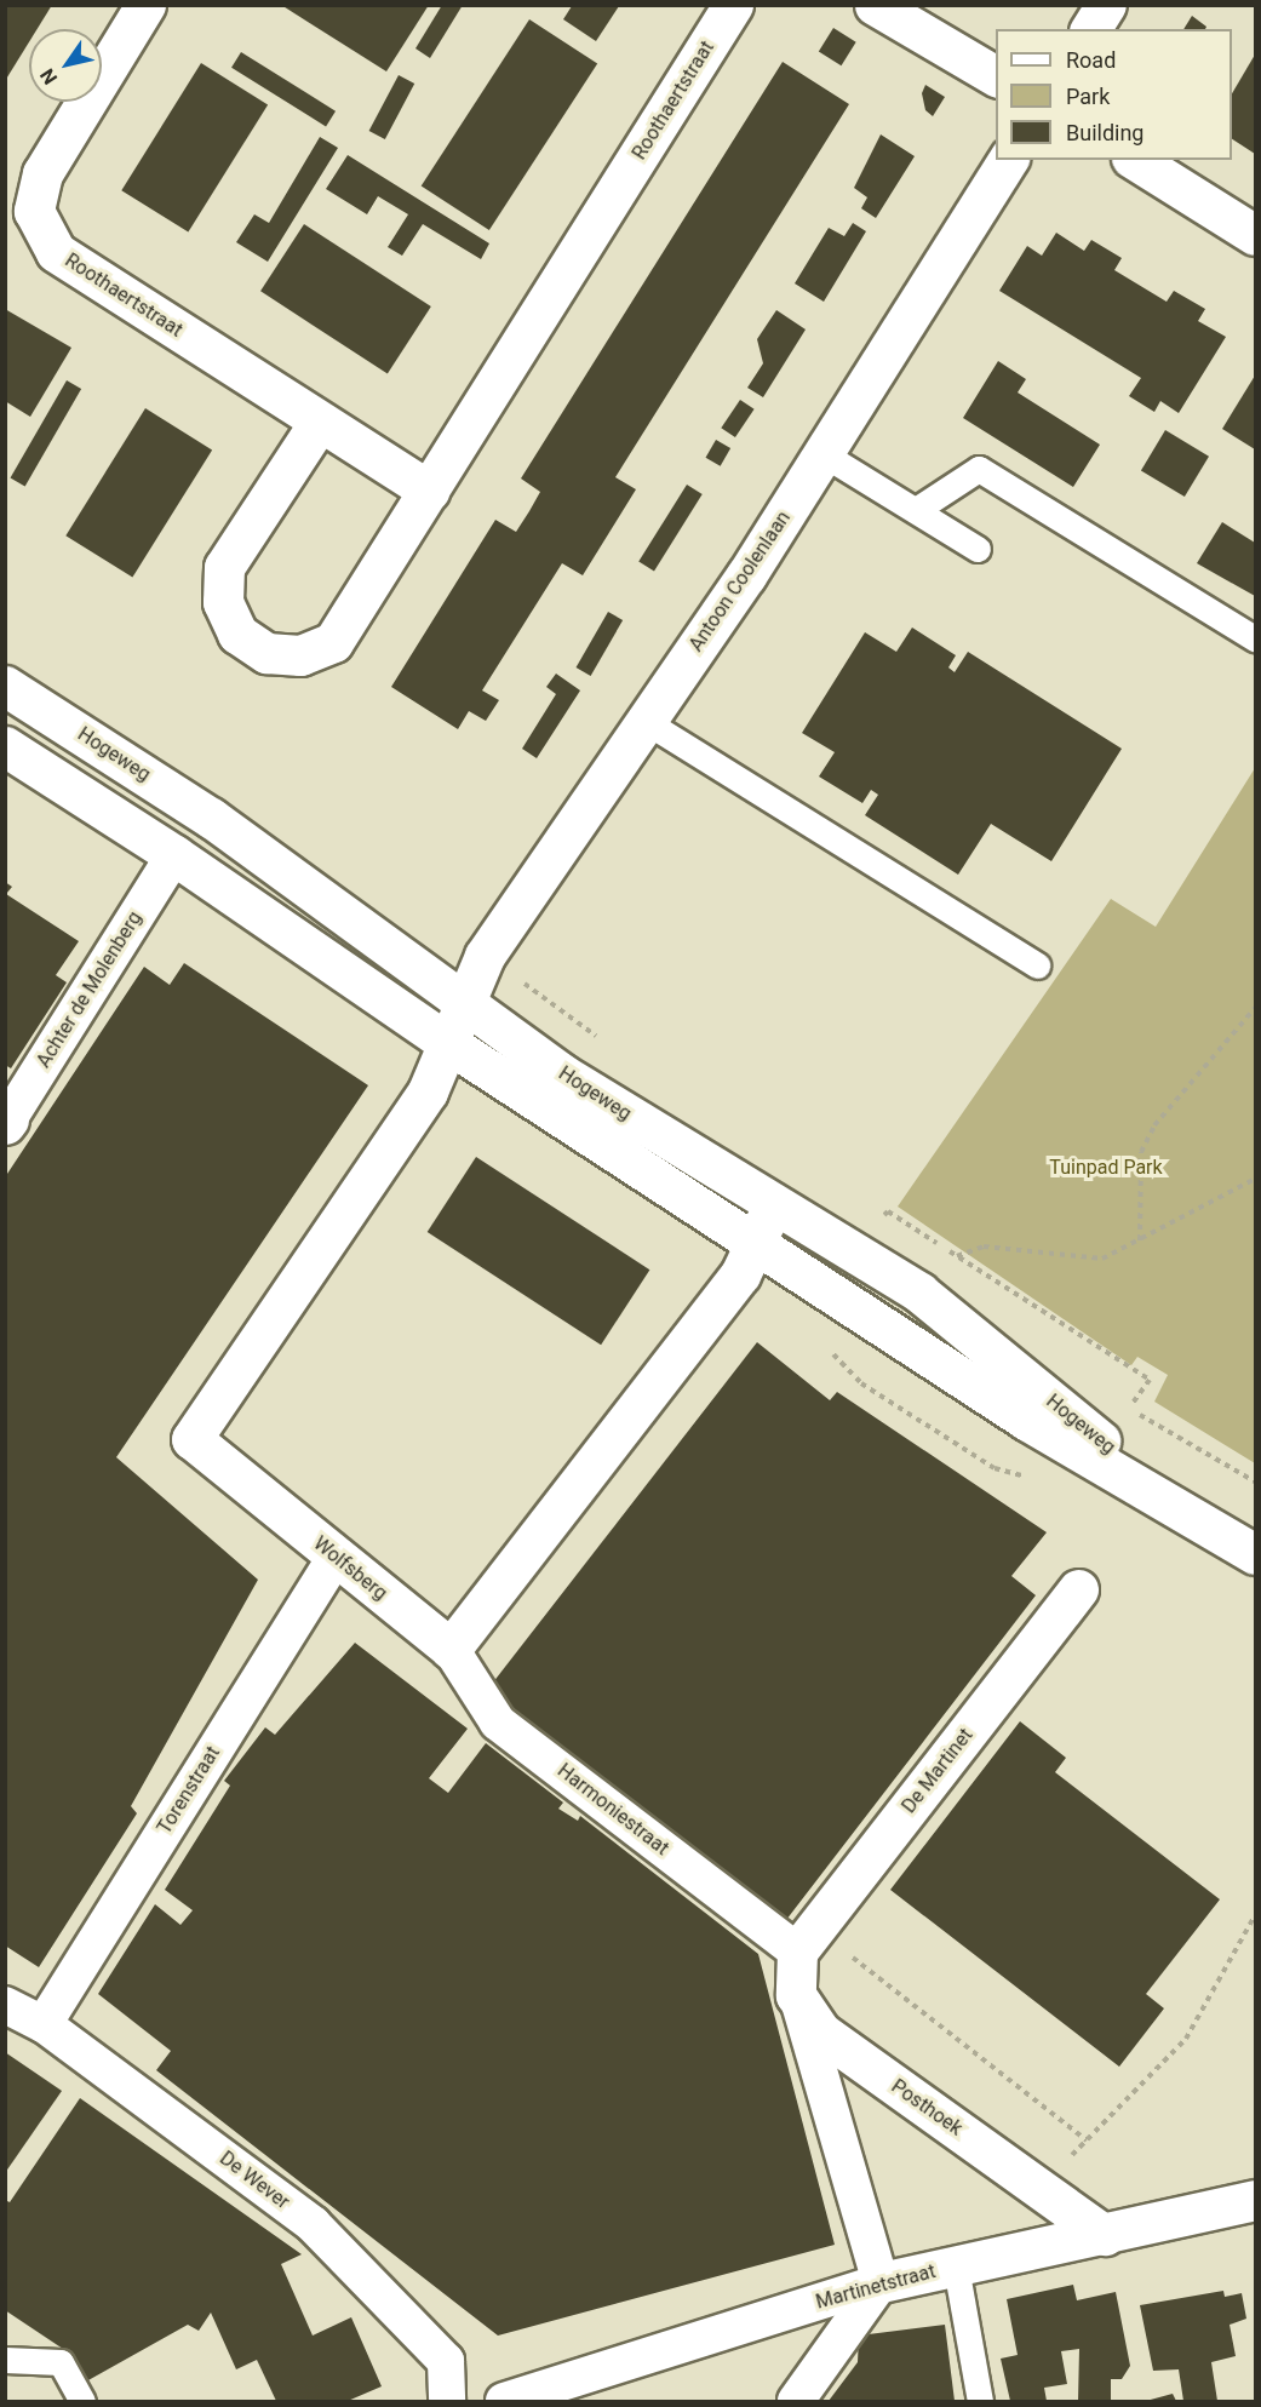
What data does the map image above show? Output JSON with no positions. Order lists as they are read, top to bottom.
{
  "streets": {
    "street": [
      "Roothaertstraat",
      "Antoon Coolenlaan",
      "Hogeweg",
      "Achter de Molenberg",
      "Wolfsberg",
      "De Martinet",
      "Torenstraat",
      "Harmoniestraat",
      "Posthoek",
      "De Wever",
      "Martinetstraat"
    ]
  },
  "crossings": [
    ["Antoon Coolenlaan", "Hogeweg"],
    ["Antoon Coolenlaan", "Wolfsberg"],
    ["Hogeweg", "Achter de Molenberg"],
    ["Hogeweg", "Wolfsberg"],
    ["Wolfsberg", "Torenstraat"],
    ["Wolfsberg", "Harmoniestraat"],
    ["De Martinet", "Harmoniestraat"],
    ["Torenstraat", "De Wever"],
    ["Posthoek", "Martinetstraat"]
  ],
  "parks": ["Tuinpad Park"],
  "legend": ["Road", "Park", "Building"],
  "north": "bottom left"
}
